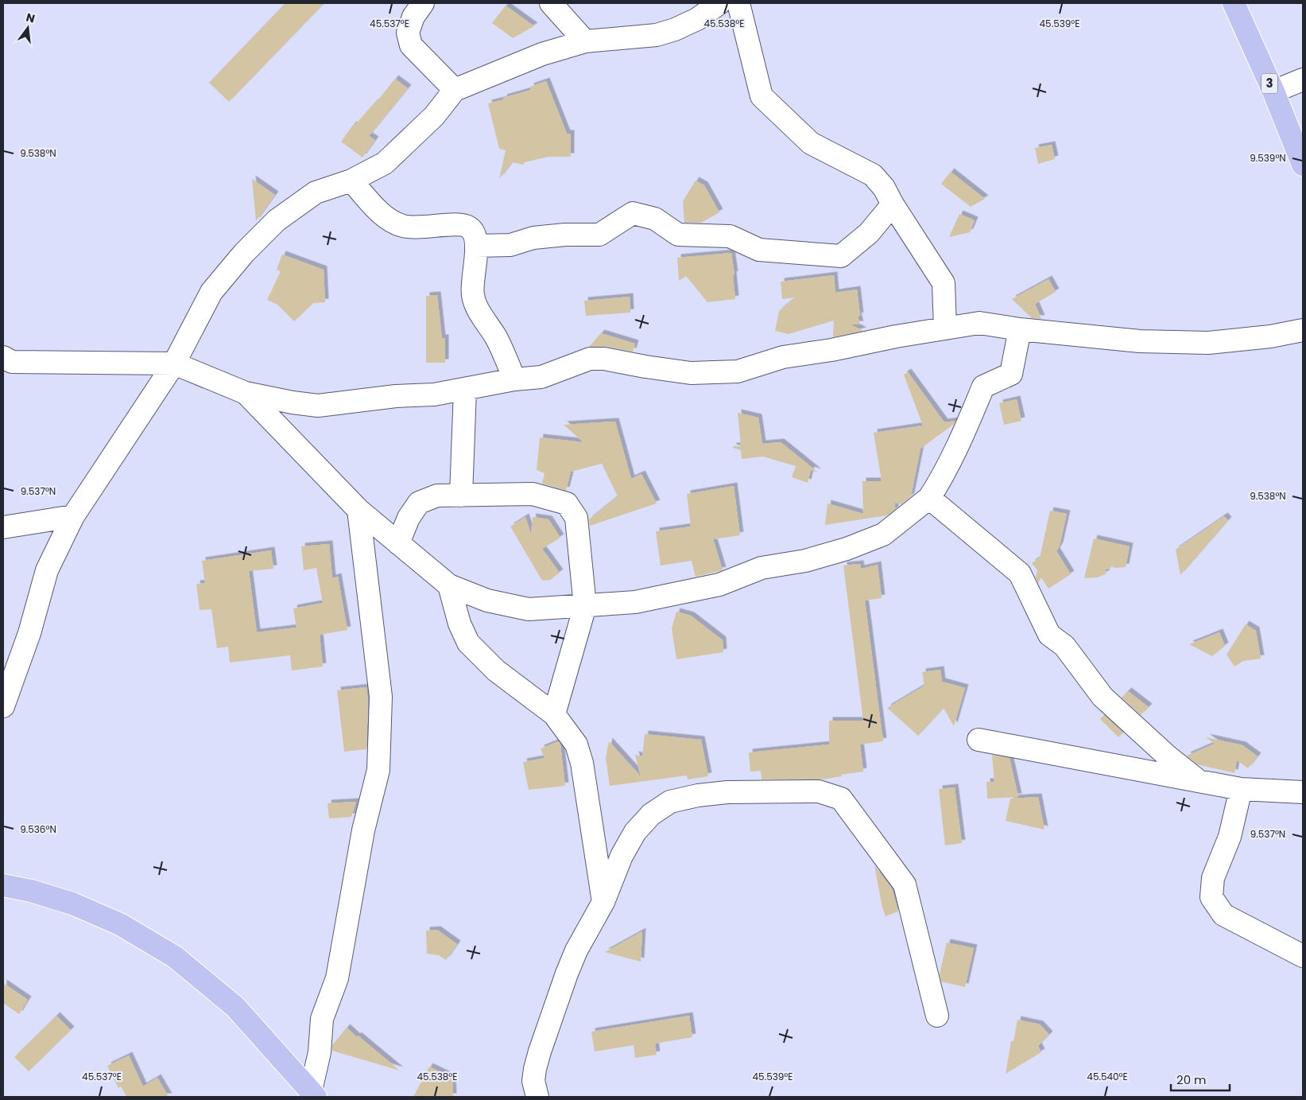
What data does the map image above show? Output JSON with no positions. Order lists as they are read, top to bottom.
{
  "streets": {
    "highway": ["3"]
  },
  "scale_bar": "20 m",
  "north": "top",
  "coordinates": [
    "45.537°E",
    "45.538°E",
    "45.539°E",
    "9.538°N",
    "9.539°N",
    "9.537°N",
    "9.536°N",
    "45.540°E"
  ]
}
